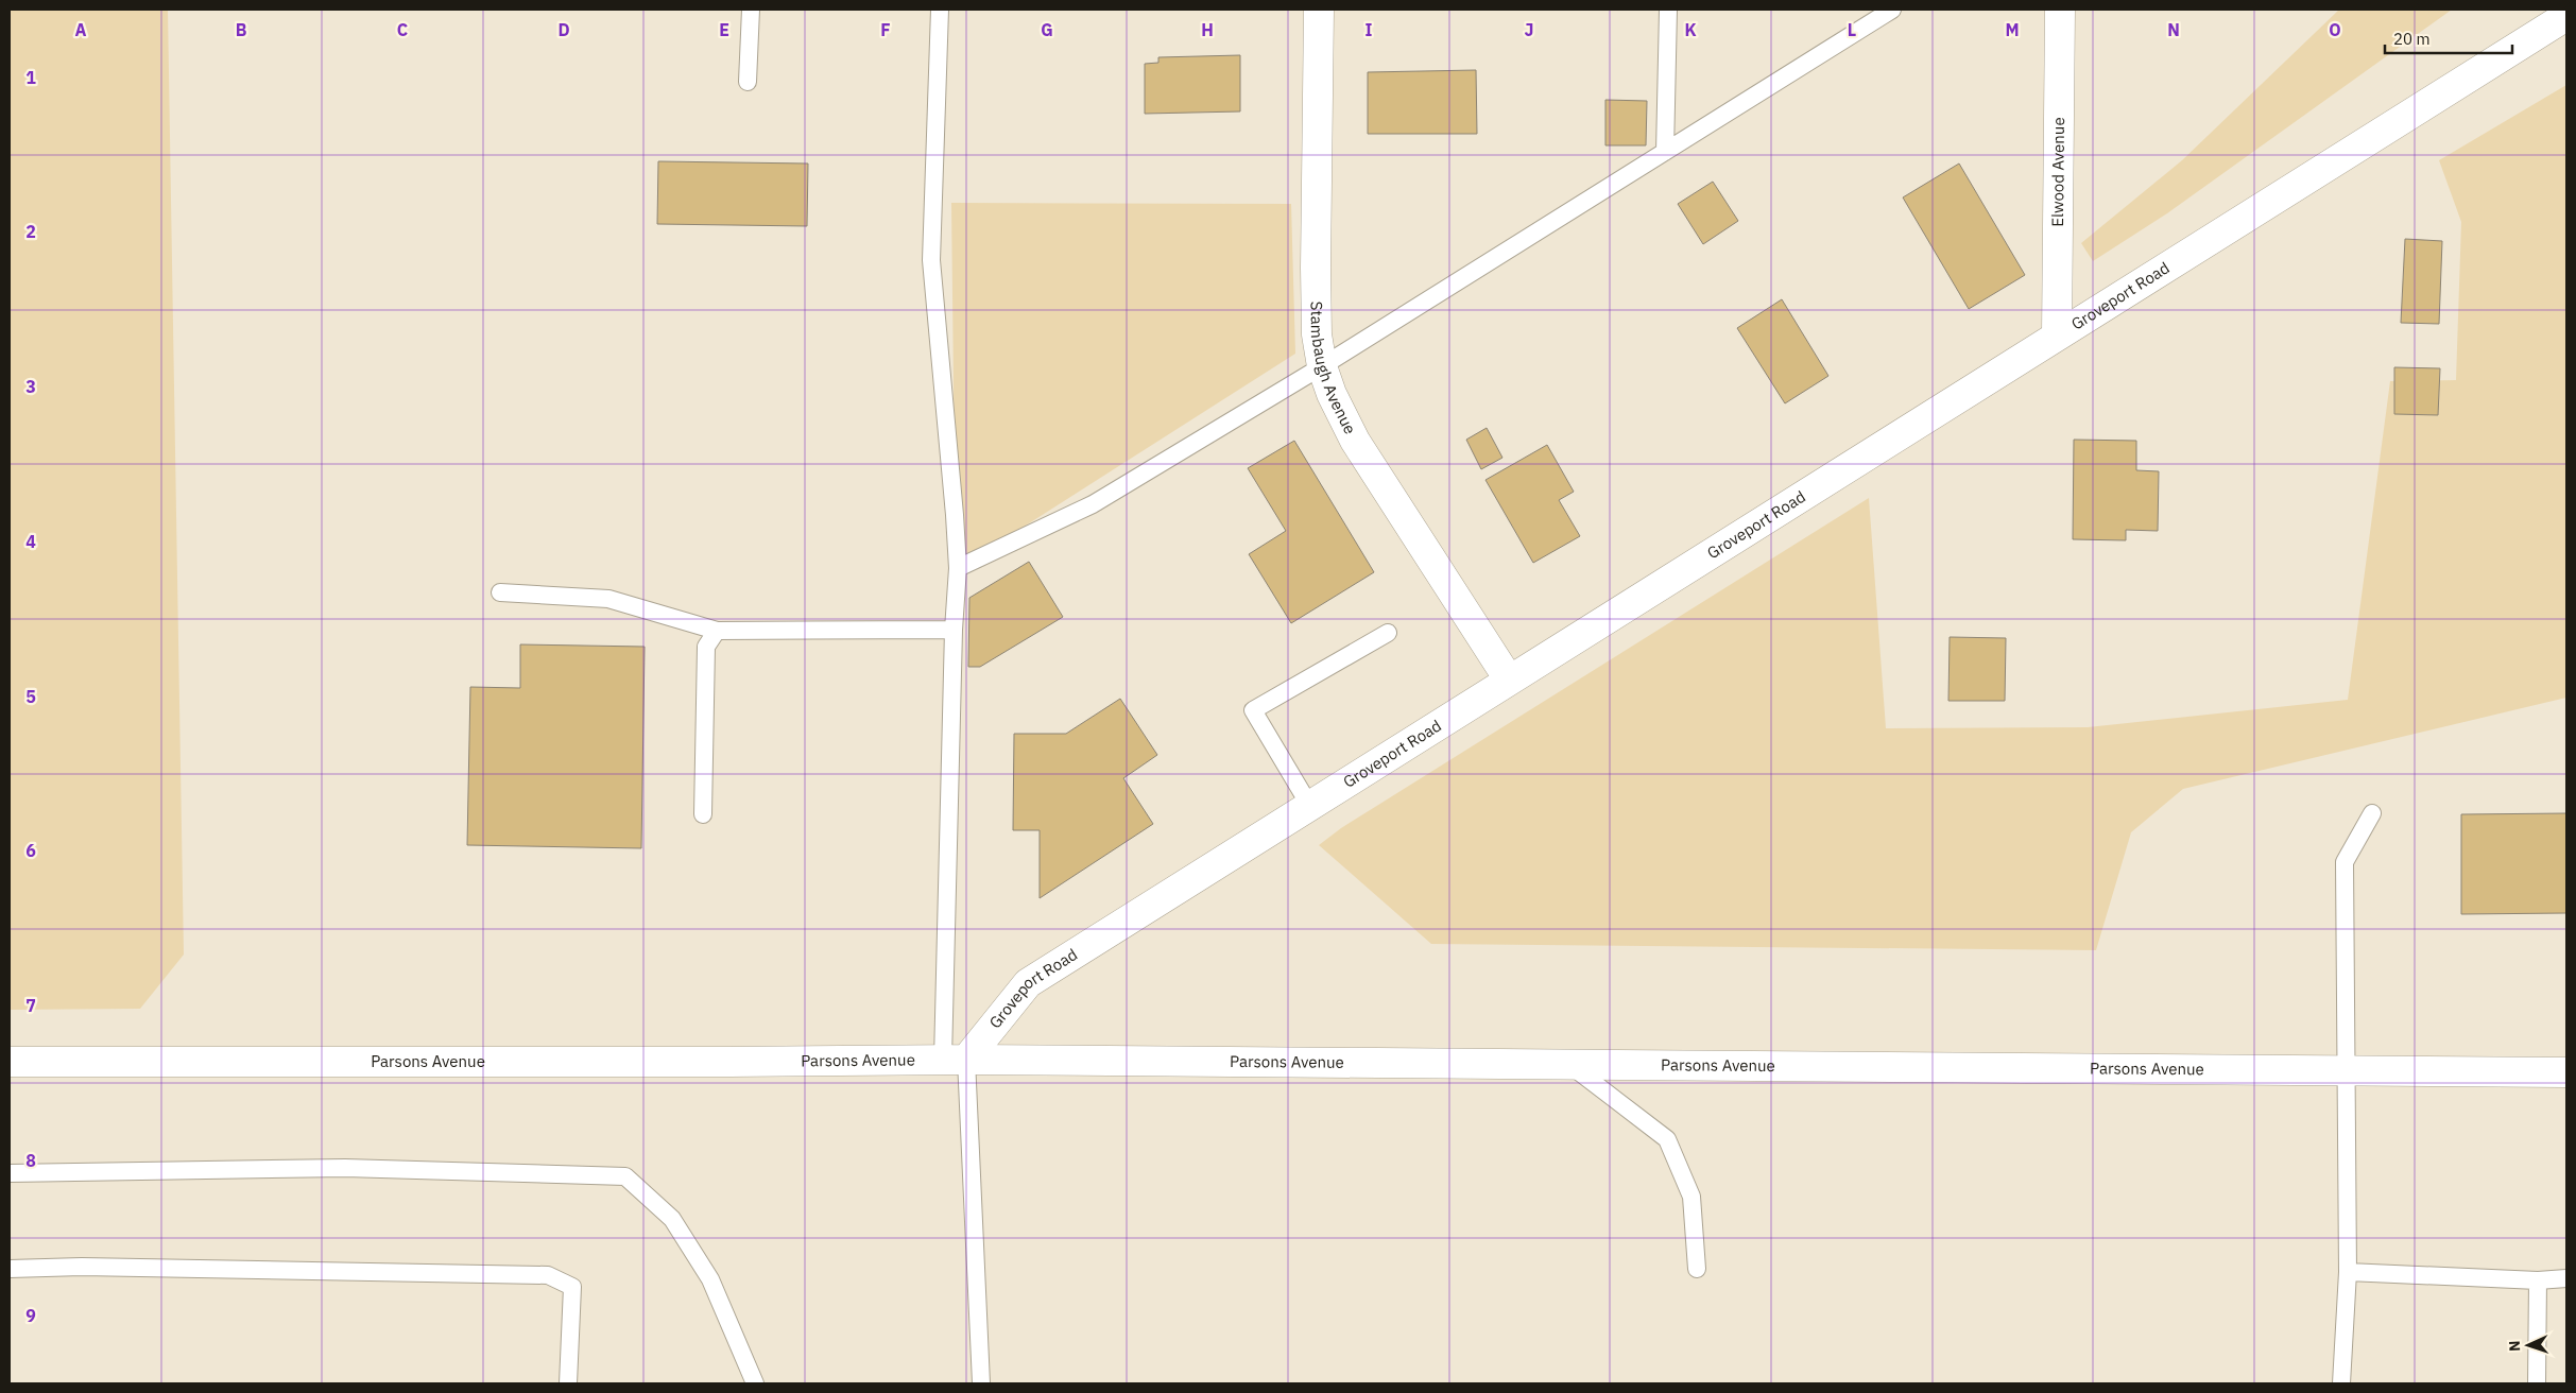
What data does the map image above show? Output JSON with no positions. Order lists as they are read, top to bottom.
{
  "streets": {
    "main road": [
      "Elwood Avenue",
      "Groveport Road",
      "Stambaugh Avenue",
      "Parsons Avenue"
    ]
  },
  "crossings": [
    ["Elwood Avenue", "Groveport Road"],
    ["Groveport Road", "Stambaugh Avenue"],
    ["Groveport Road", "Parsons Avenue"]
  ],
  "scale_bar": "20 m",
  "north": "left",
  "grid": {
    "columns": [
      "A",
      "B",
      "C",
      "D",
      "E",
      "F",
      "G",
      "H",
      "I",
      "J",
      "K",
      "L",
      "M",
      "N",
      "O"
    ],
    "rows": [
      "1",
      "2",
      "3",
      "4",
      "5",
      "6",
      "7",
      "8",
      "9"
    ]
  }
}
